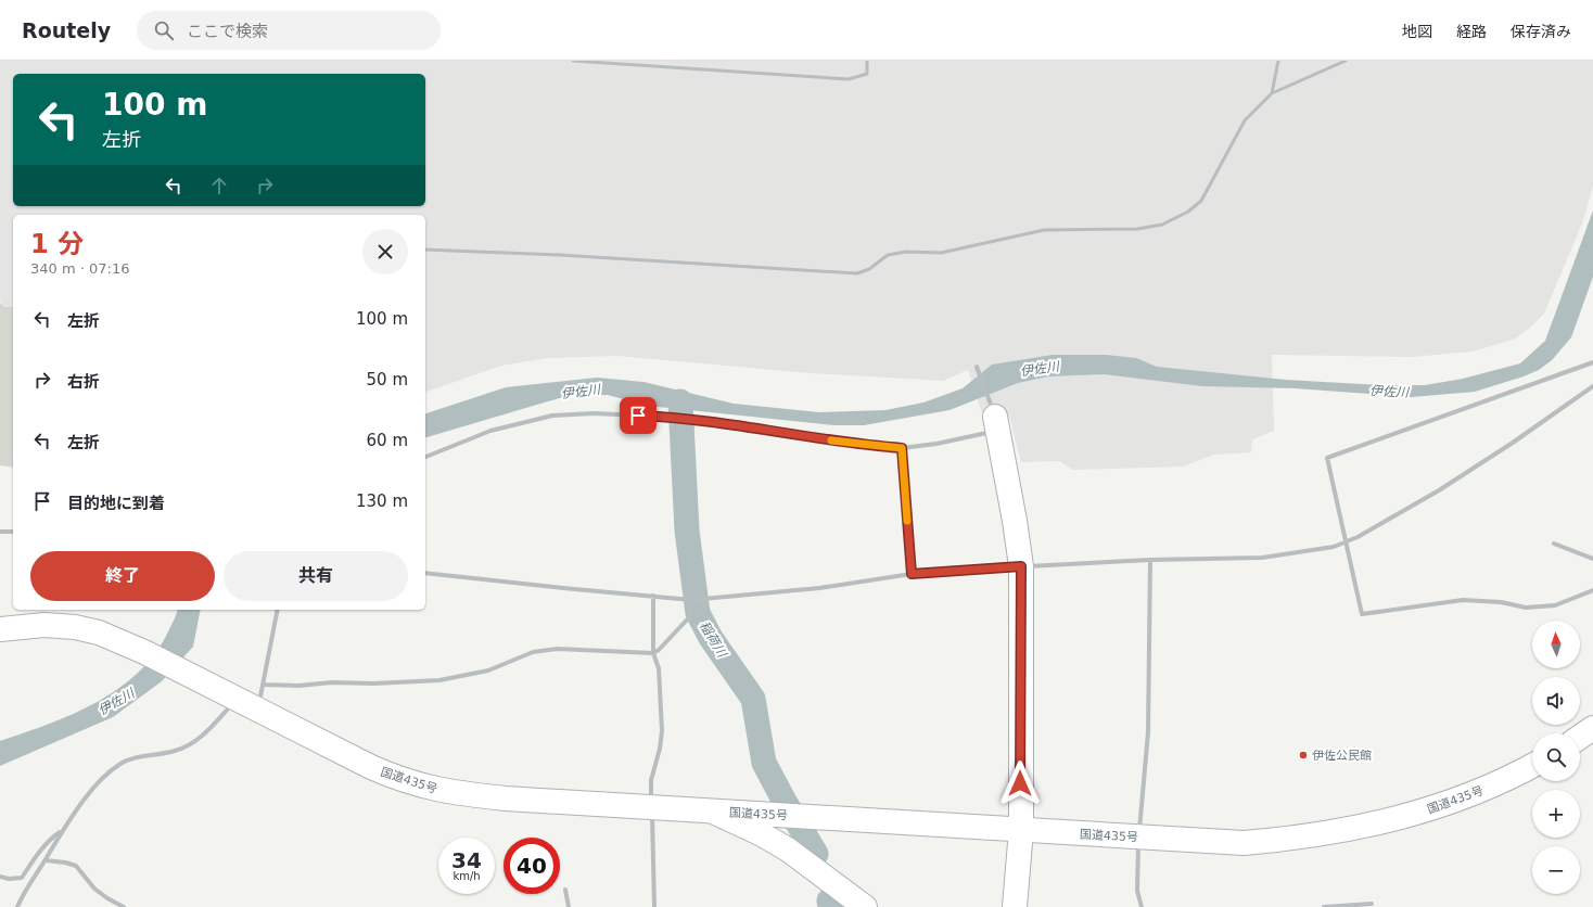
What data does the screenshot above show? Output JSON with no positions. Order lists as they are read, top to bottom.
{
  "streets": {
    "main road": ["国道435号"]
  },
  "water": ["伊佐川", "稲荷川"],
  "places": ["伊佐公民館"],
  "north": "top",
  "page": {
    "header": "Routely",
    "search": "ここで検索",
    "nav": ["地図", "経路", "保存済み"],
    "turn": ["100 m", "左折"],
    "heading": ["1 分", "340 m · 07:16"],
    "list": [
      {
        "name": "左折",
        "value": "100 m"
      },
      {
        "name": "右折",
        "value": "50 m"
      },
      {
        "name": "左折",
        "value": "60 m"
      },
      {
        "name": "目的地に到着",
        "value": "130 m"
      }
    ],
    "buttons": ["終了", "共有"],
    "map_buttons": ["+", "−"],
    "speed": "34 km/h",
    "limit": "40"
  }
}
